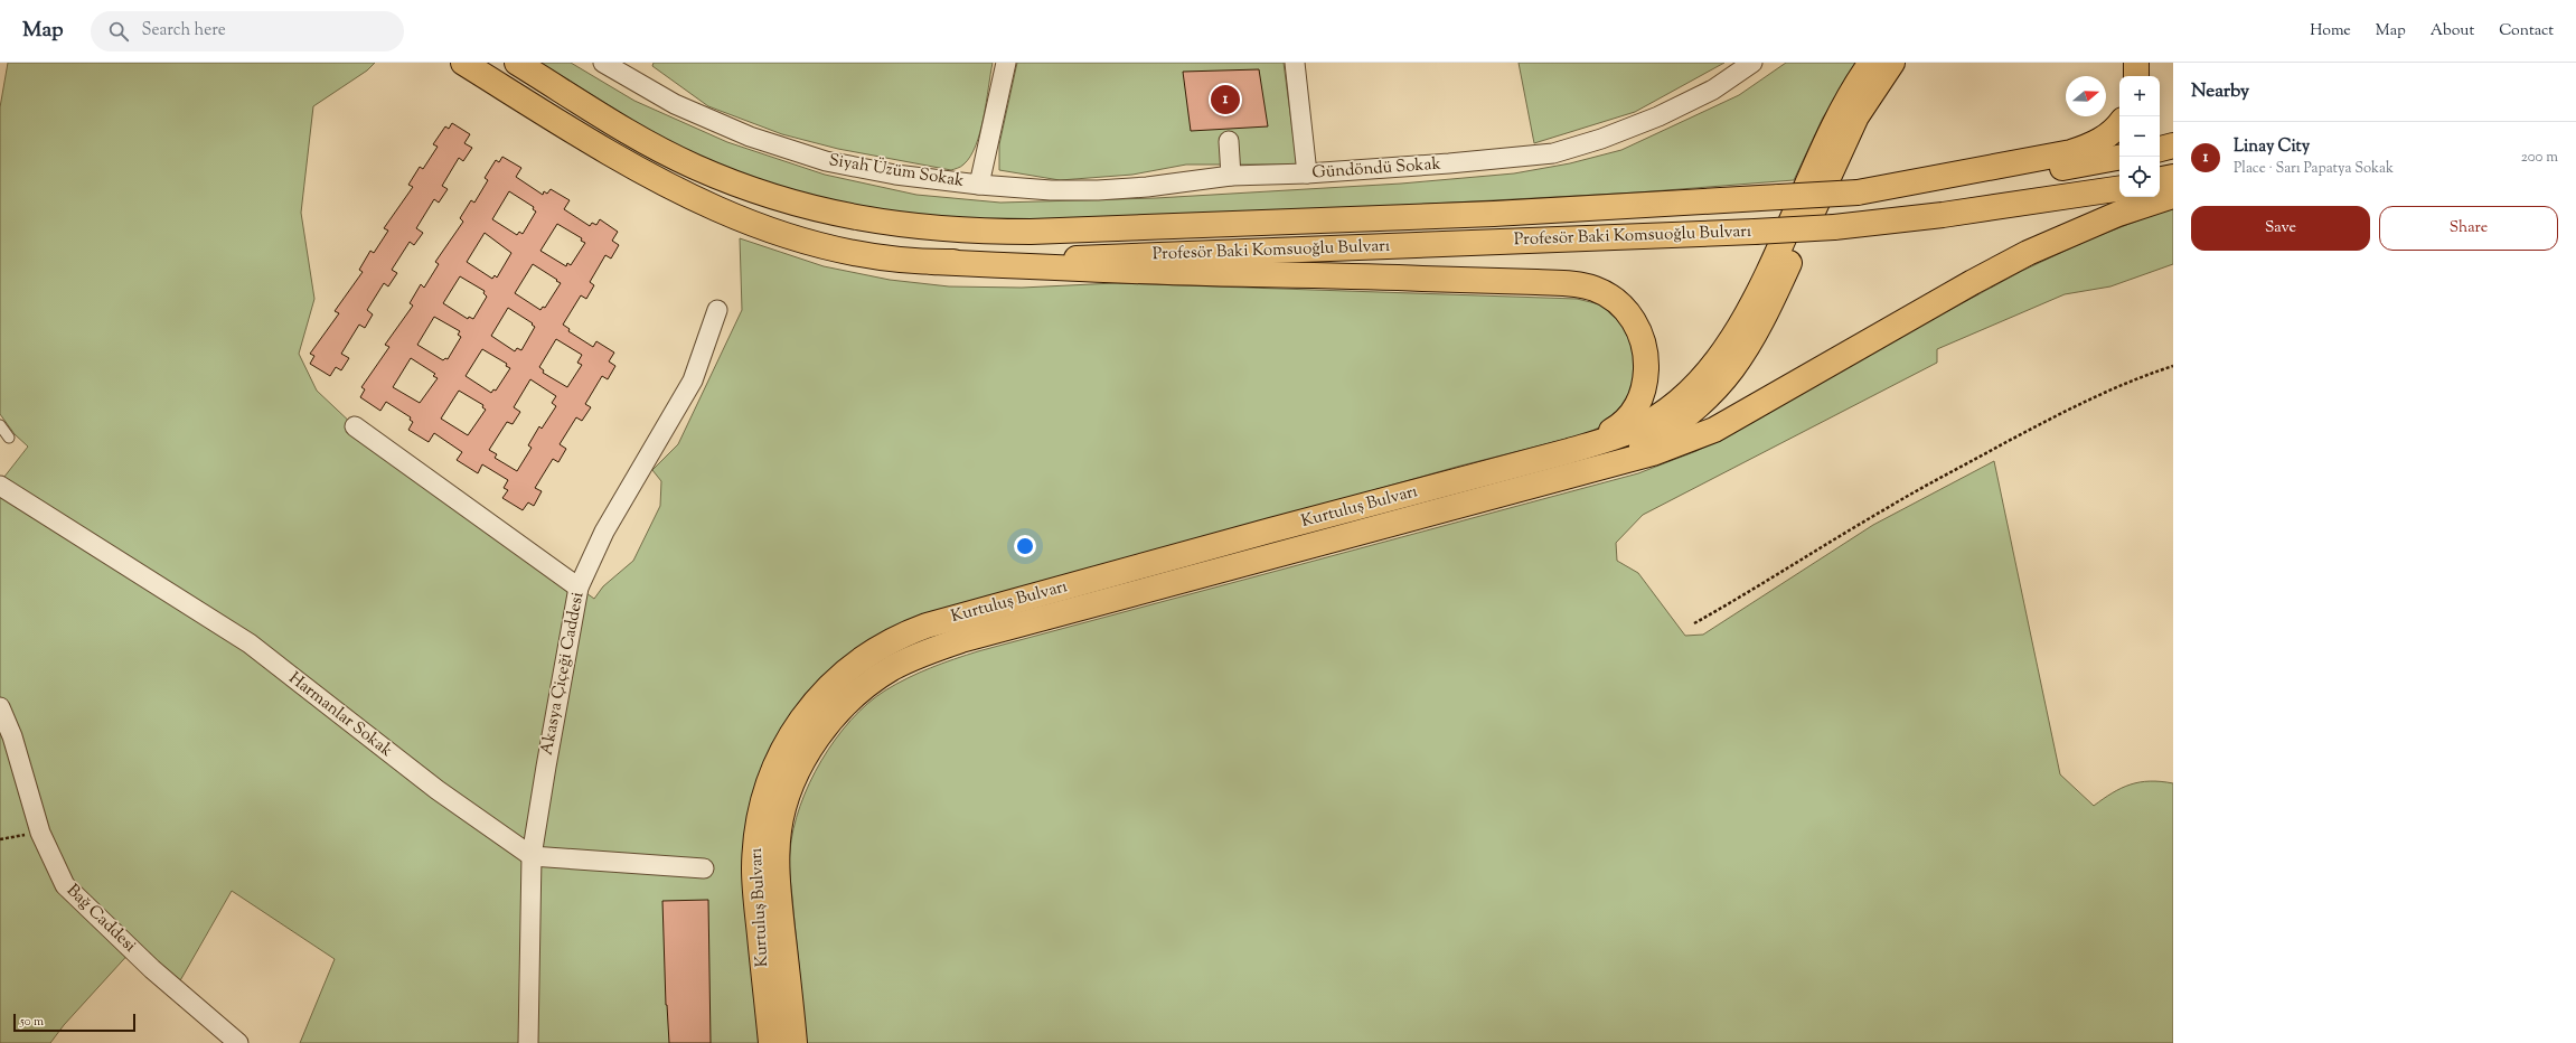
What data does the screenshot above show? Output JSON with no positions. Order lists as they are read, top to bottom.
{
  "streets": {
    "main road": ["Profesör Baki Komsuoğlu Bulvarı", "Kurtuluş Bulvarı"],
    "street": [
      "Gündöndü Sokak",
      "Siyah Üzüm Sokak",
      "Akasya Çiçeği Caddesi",
      "Harmanlar Sokak",
      "Bağ Caddesi"
    ]
  },
  "crossings": [
    ["Gündöndü Sokak", "Siyah Üzüm Sokak"],
    ["Akasya Çiçeği Caddesi", "Harmanlar Sokak"]
  ],
  "scale_bar": "50 m",
  "north": "right",
  "page": {
    "header": "Map",
    "search": "Search here",
    "nav": [
      "Home",
      "Map",
      "About",
      "Contact"
    ],
    "heading": "Nearby",
    "map_buttons": ["+", "−"],
    "pins": "1",
    "list": [
      {
        "mark": "1",
        "name": "Linay City",
        "note": "Place · Sarı Papatya Sokak",
        "value": "200 m"
      }
    ],
    "buttons": ["Save", "Share"],
    "scale": "50 m"
  }
}
